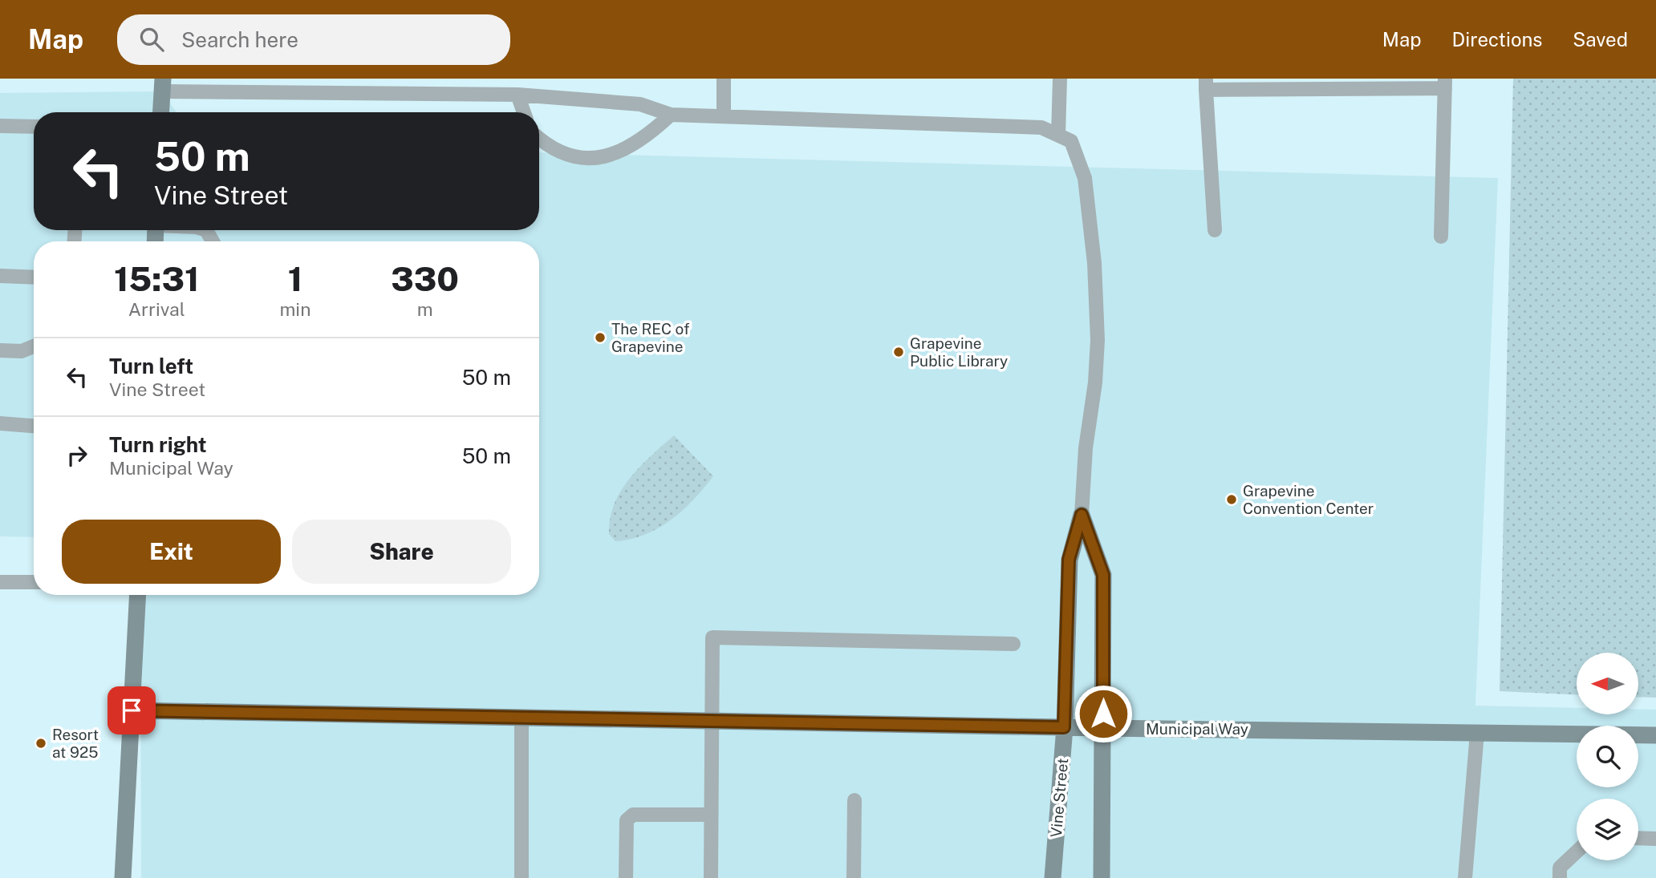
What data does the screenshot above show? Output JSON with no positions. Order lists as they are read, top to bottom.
{
  "streets": {
    "street": ["Municipal Way", "Vine Street"]
  },
  "crossings": [
    ["Municipal Way", "Vine Street"]
  ],
  "places": [
    "The REC of Grapevine",
    "Grapevine Public Library",
    "Grapevine Convention Center",
    "Resort at 925"
  ],
  "north": "left",
  "page": {
    "header": "Map",
    "search": "Search here",
    "nav": ["Map", "Directions", "Saved"],
    "turn": ["50 m", "Vine Street"],
    "eta": [
      "15:31",
      "Arrival",
      "1",
      "min",
      "330",
      "m"
    ],
    "list": [
      {
        "name": "Turn left",
        "note": "Vine Street",
        "value": "50 m"
      },
      {
        "name": "Turn right",
        "note": "Municipal Way",
        "value": "50 m"
      }
    ],
    "buttons": ["Exit", "Share"]
  }
}
